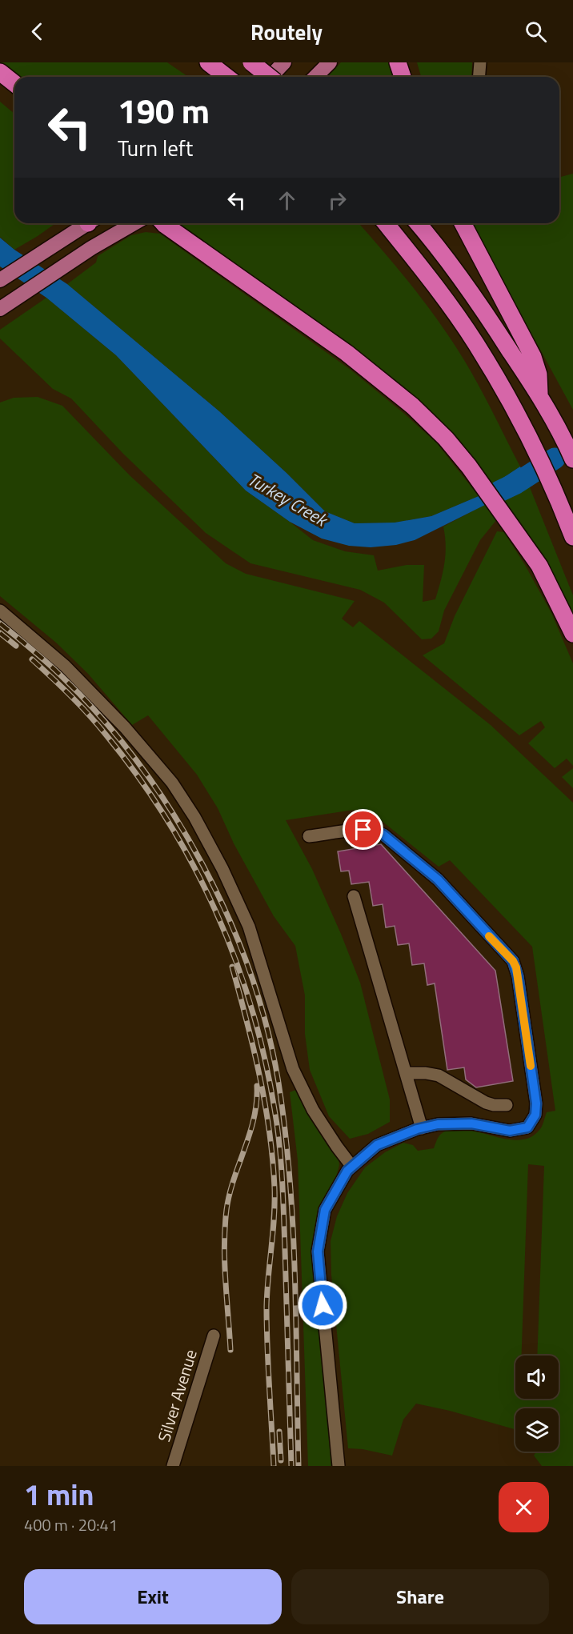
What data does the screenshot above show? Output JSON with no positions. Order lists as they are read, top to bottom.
{
  "streets": {
    "street": ["Silver Avenue"]
  },
  "water": ["Turkey Creek"],
  "page": {
    "header": "Routely",
    "turn": ["190 m", "Turn left"],
    "heading": ["1 min", "400 m · 20:41"],
    "buttons": ["Exit", "Share"]
  }
}
